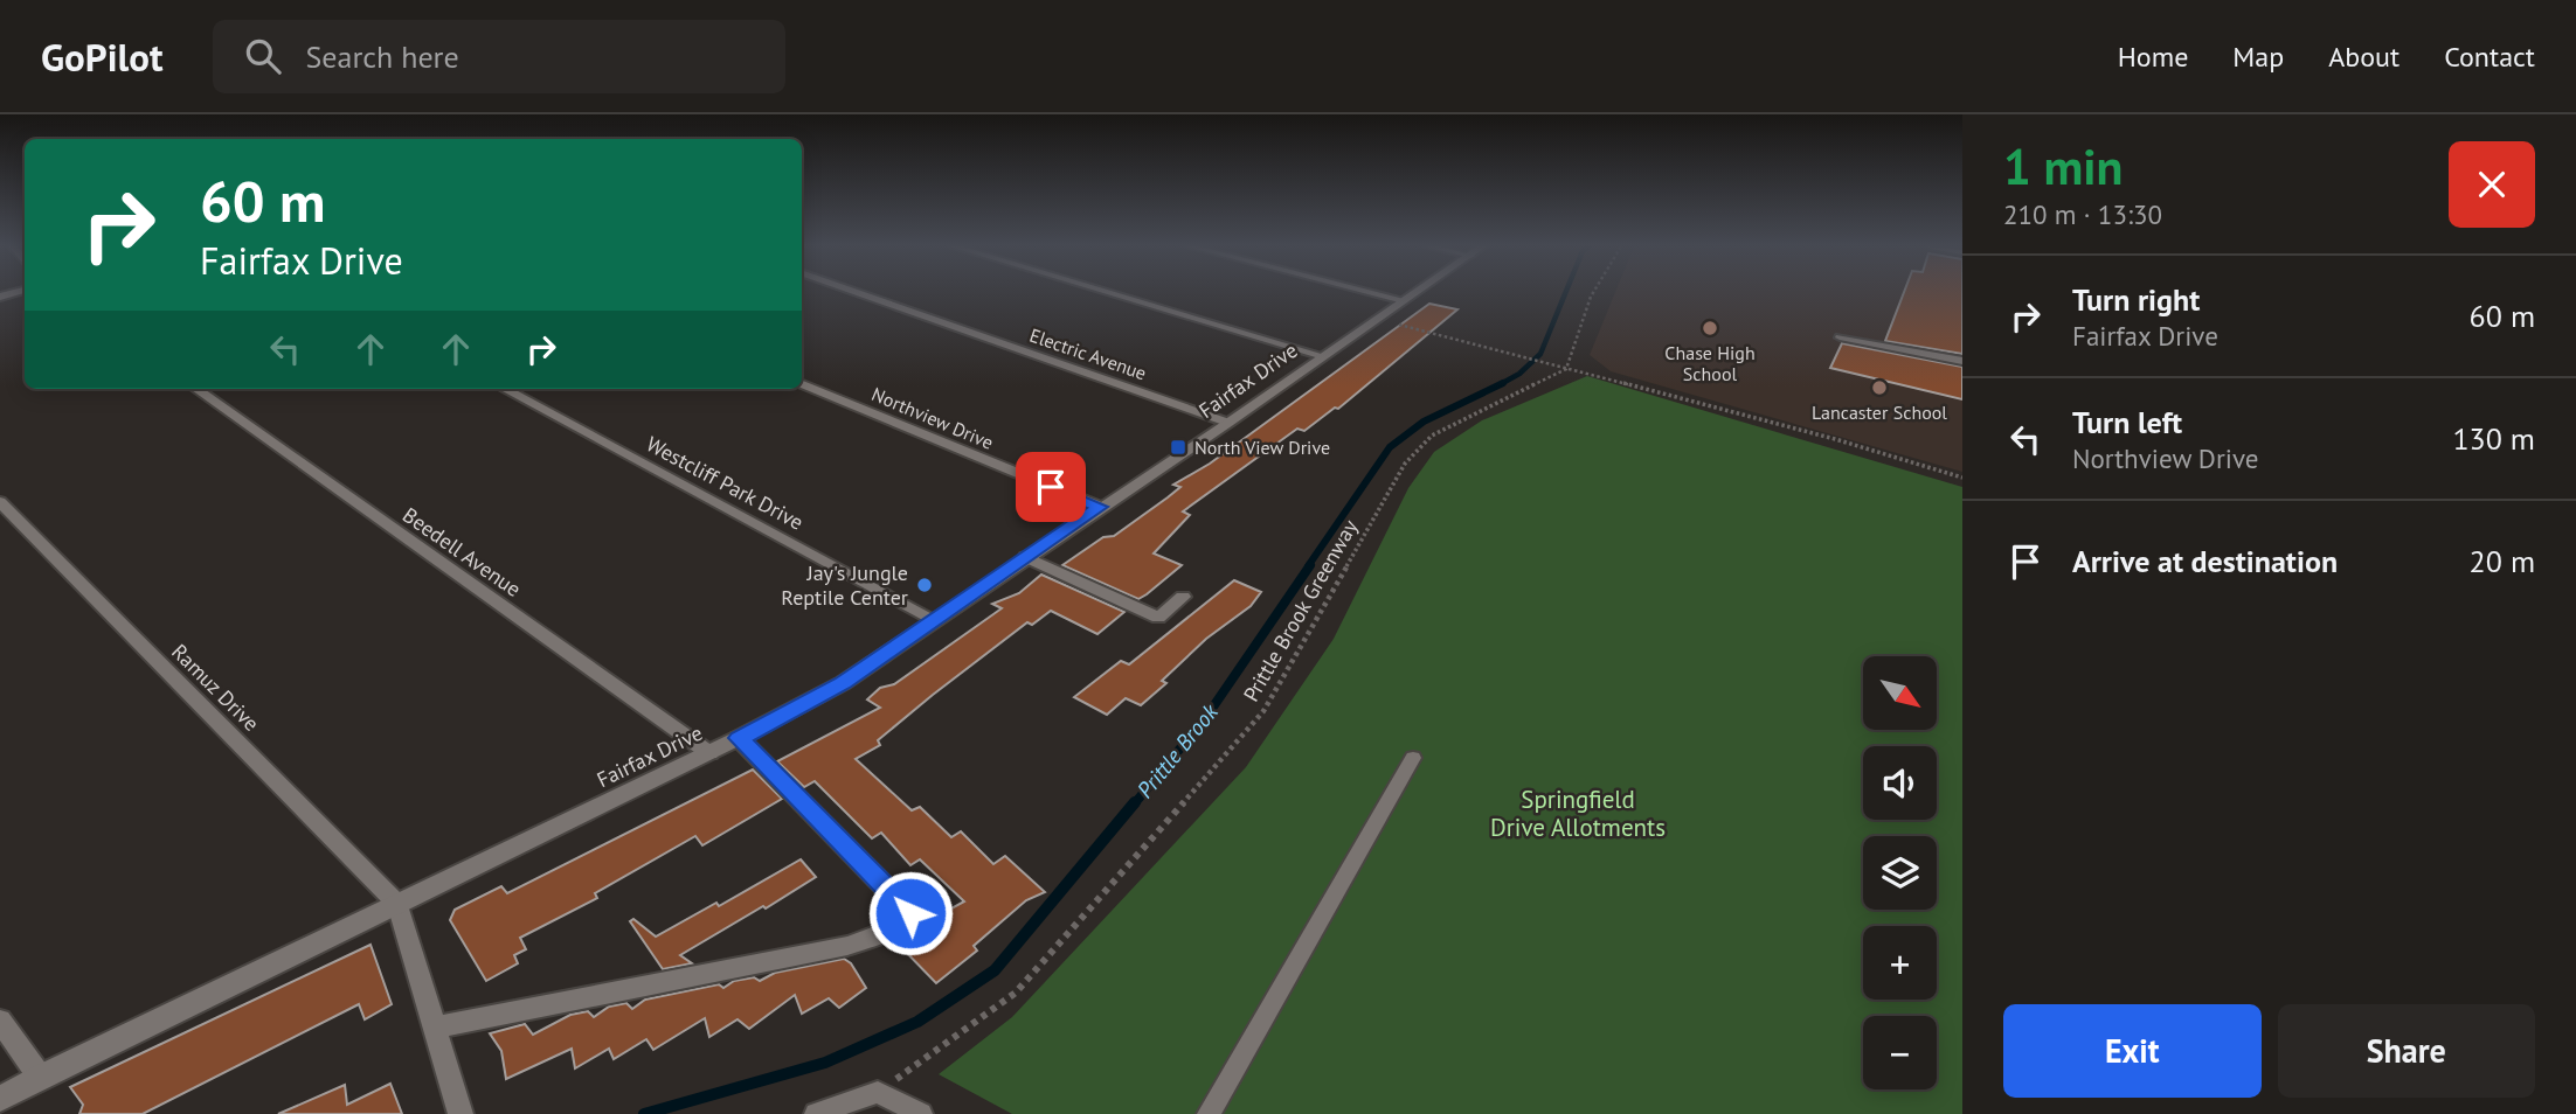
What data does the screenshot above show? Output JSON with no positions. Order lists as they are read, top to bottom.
{
  "streets": {
    "street": [
      "Electric Avenue",
      "Fairfax Drive",
      "Northview Drive",
      "Westcliff Park Drive",
      "Beedell Avenue",
      "Ramuz Drive"
    ],
    "path": ["Prittle Brook Greenway"]
  },
  "crossings": [
    ["Electric Avenue", "Fairfax Drive"],
    ["Fairfax Drive", "Northview Drive"],
    ["Fairfax Drive", "Westcliff Park Drive"],
    ["Fairfax Drive", "Beedell Avenue"],
    ["Fairfax Drive", "Ramuz Drive"]
  ],
  "water": ["Prittle Brook"],
  "parks": ["Springfield Drive Allotments"],
  "places": {
    "other": ["Chase High School", "Lancaster School", "Jay's Jungle Reptile Center"],
    "transit": ["North View Drive"]
  },
  "north": "bottom right",
  "page": {
    "header": "GoPilot",
    "search": "Search here",
    "nav": [
      "Home",
      "Map",
      "About",
      "Contact"
    ],
    "heading": ["1 min", "210 m · 13:30"],
    "turn": ["60 m", "Fairfax Drive"],
    "list": [
      {
        "name": "Turn right",
        "note": "Fairfax Drive",
        "value": "60 m"
      },
      {
        "name": "Turn left",
        "note": "Northview Drive",
        "value": "130 m"
      },
      {
        "name": "Arrive at destination",
        "value": "20 m"
      }
    ],
    "map_buttons": ["+", "−"],
    "buttons": ["Exit", "Share"]
  }
}
